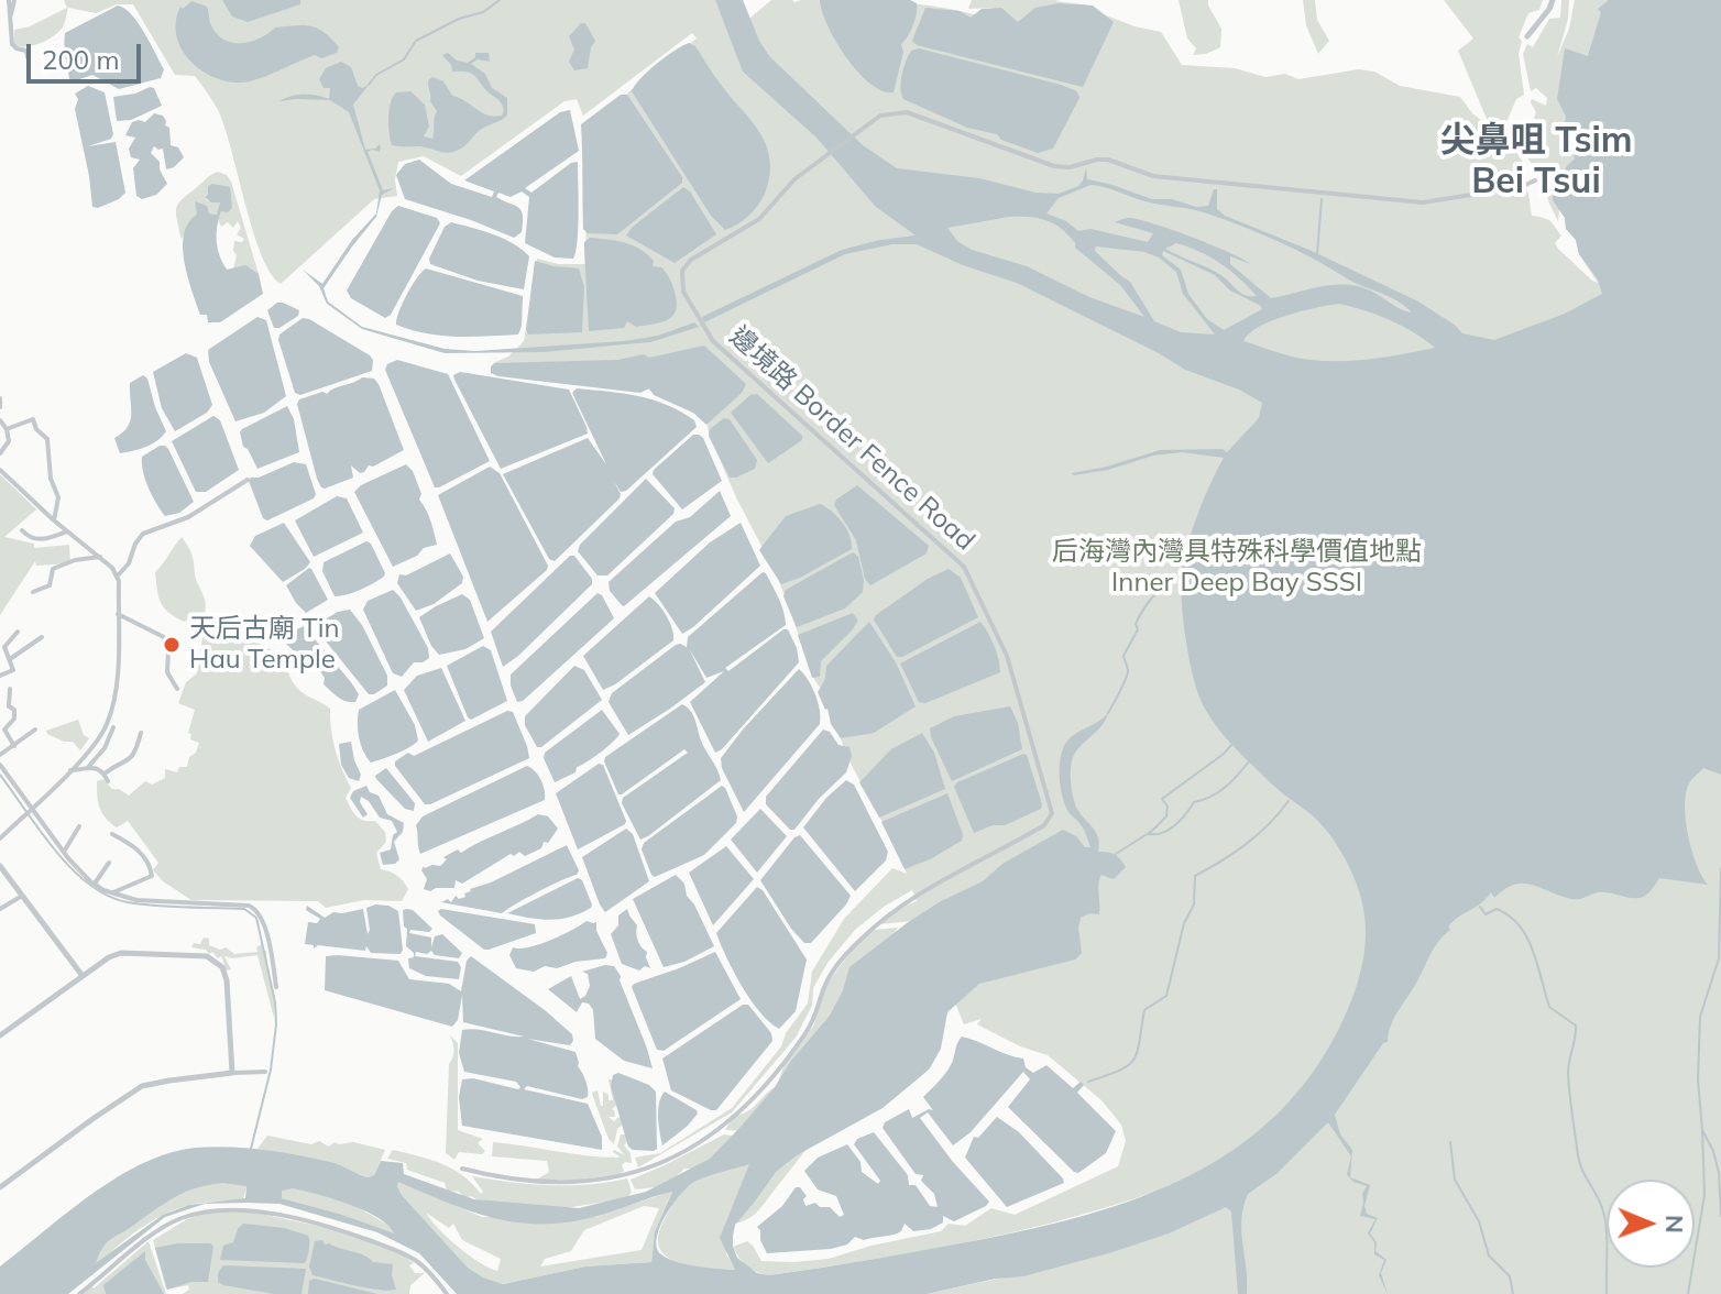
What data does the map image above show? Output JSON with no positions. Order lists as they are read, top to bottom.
{
  "streets": {
    "street": ["邊境路 Border Fence Road"]
  },
  "districts": ["尖鼻咀 Tsim Bei Tsui"],
  "parks": ["后海灣內灣具特殊科學價值地點 Inner Deep Bay SSSI"],
  "places": ["天后古廟 Tin Hau Temple"],
  "scale_bar": "200 m",
  "north": "right"
}
